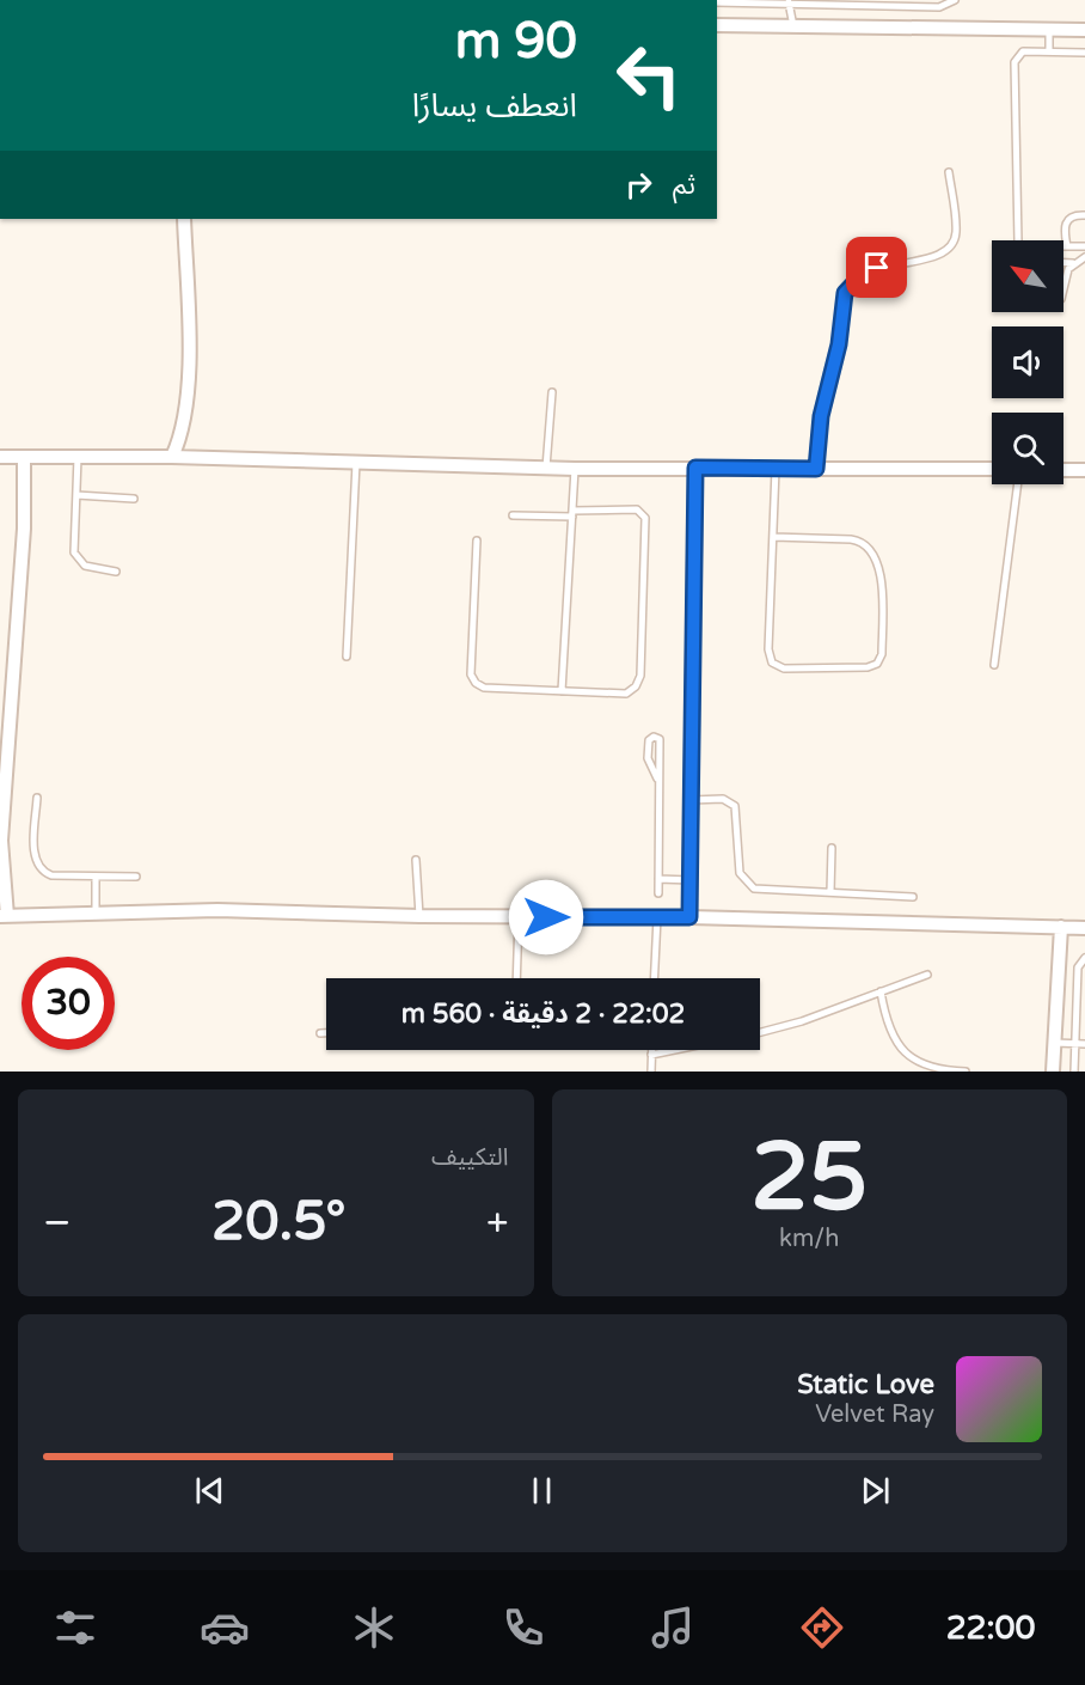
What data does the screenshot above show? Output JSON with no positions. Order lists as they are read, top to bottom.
{
  "north": "top left",
  "page": {
    "turn": ["90 m", "انعطف يسارًا"],
    "then": "ثم",
    "limit": "30",
    "trip": "22:02 · 2 دقيقة · 560 m",
    "tile": [
      ["25", "km/h"],
      "التكييف"
    ],
    "heat": ["−", "20.5°", "+"],
    "song": ["Static Love", "Velvet Ray"],
    "tabs": "22:00"
  }
}
